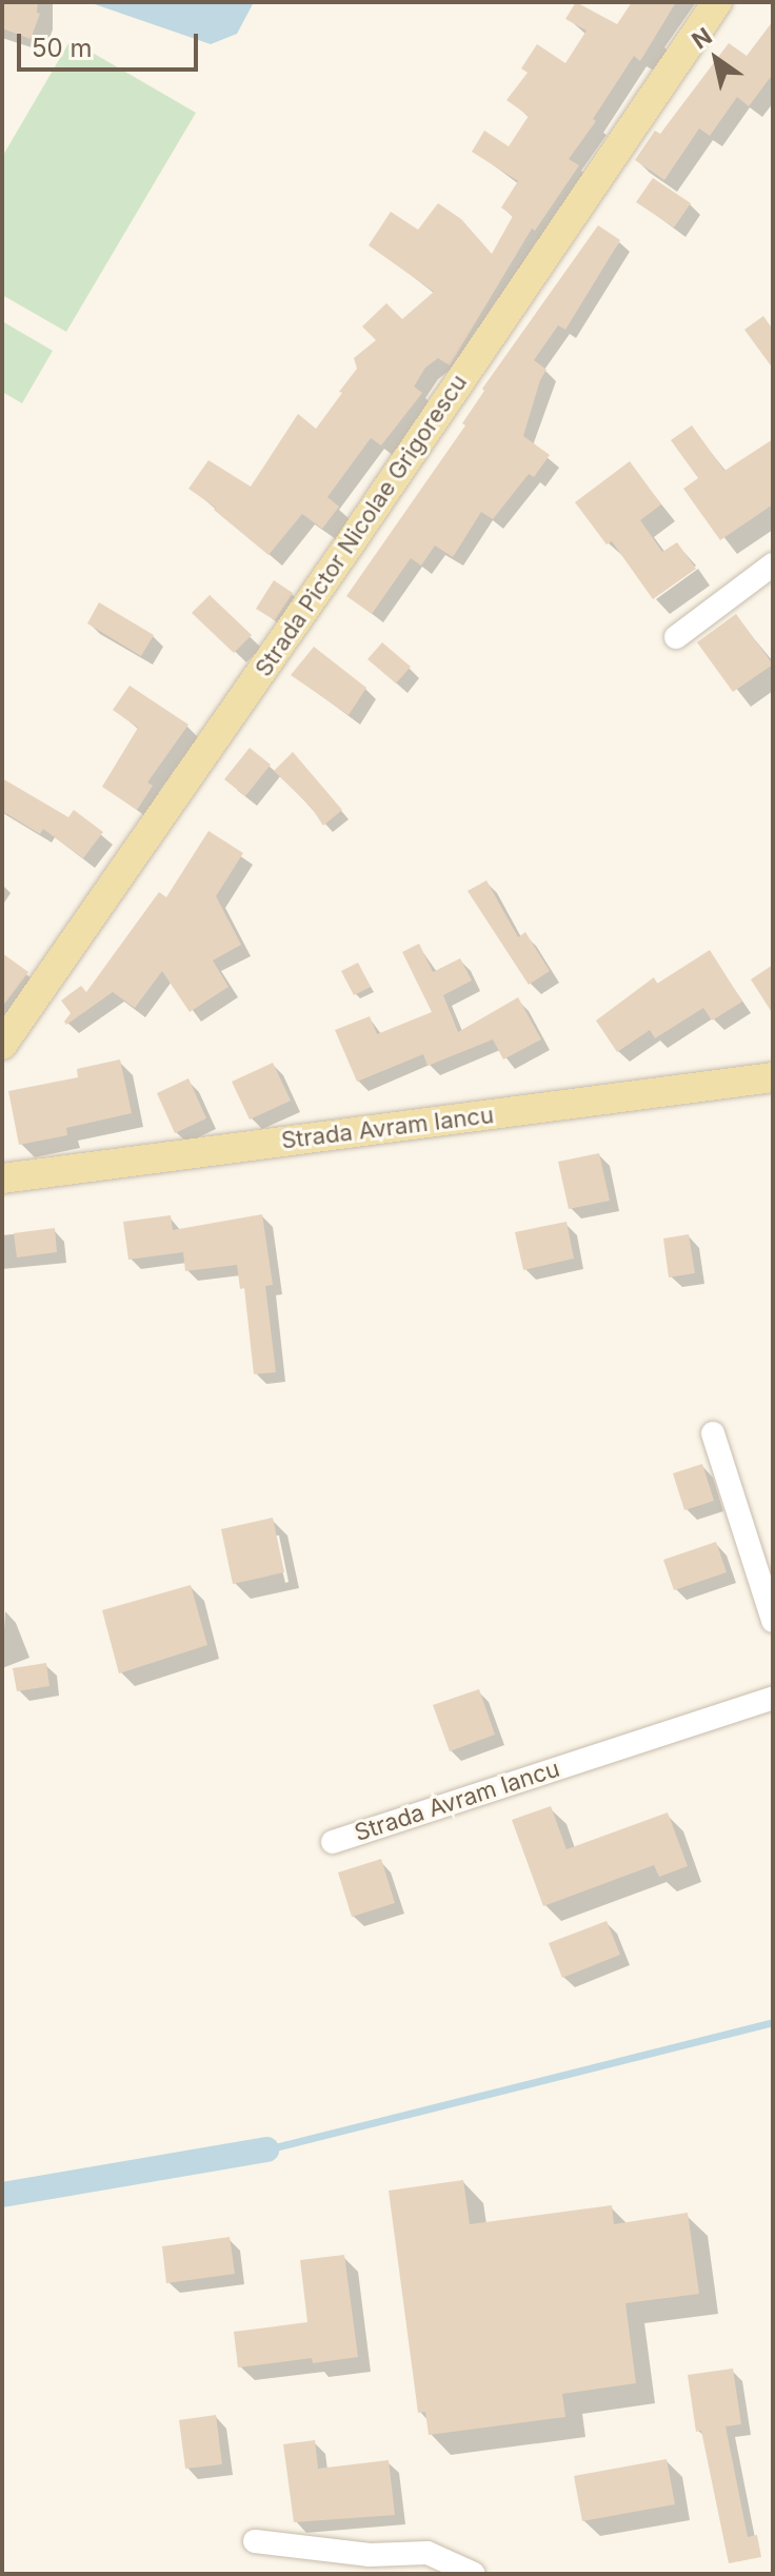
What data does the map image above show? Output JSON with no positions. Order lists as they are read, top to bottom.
{
  "streets": {
    "main road": ["Strada Pictor Nicolae Grigorescu", "Strada Avram Iancu"]
  },
  "scale_bar": "50 m",
  "north": "top left"
}
